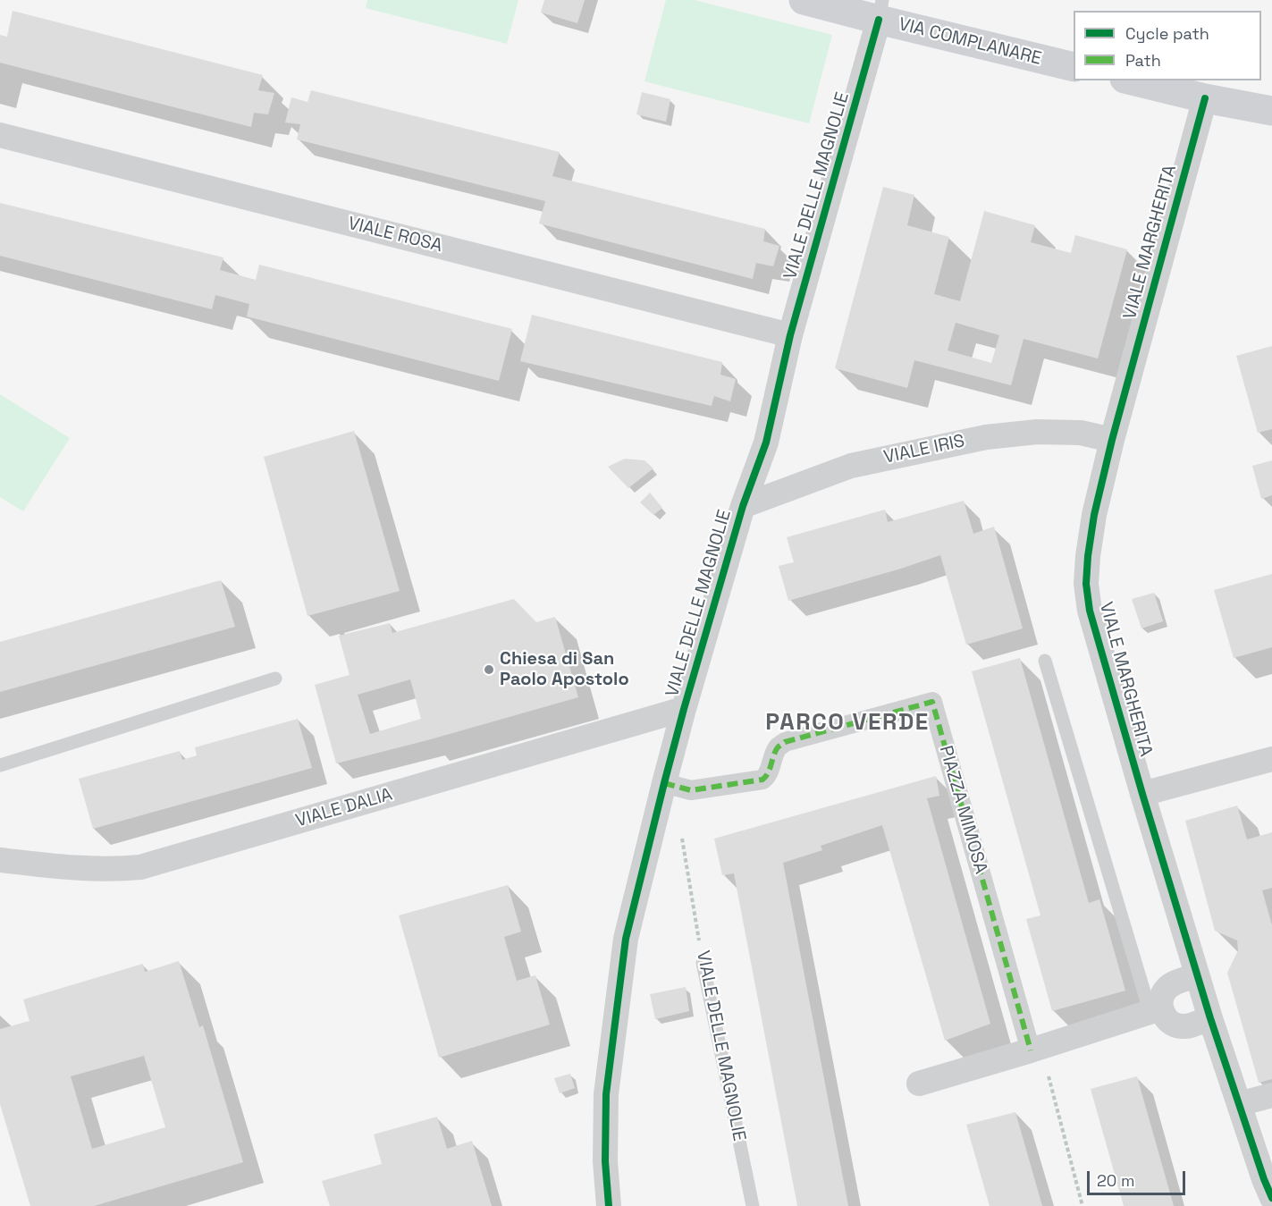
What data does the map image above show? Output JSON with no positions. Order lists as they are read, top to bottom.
{
  "streets": {
    "main road": ["VIA COMPLANARE"],
    "street": [
      "VIALE DELLE MAGNOLIE",
      "VIALE ROSA",
      "VIALE MARGHERITA",
      "VIALE IRIS",
      "VIALE DALIA",
      "PIAZZA MIMOSA"
    ]
  },
  "crossings": [
    ["VIA COMPLANARE", "VIALE DELLE MAGNOLIE"],
    ["VIALE DELLE MAGNOLIE", "VIALE ROSA"],
    ["VIALE DELLE MAGNOLIE", "VIALE IRIS"],
    ["VIALE DELLE MAGNOLIE", "VIALE DALIA"],
    ["VIALE DELLE MAGNOLIE", "PIAZZA MIMOSA"],
    ["VIALE MARGHERITA", "VIALE IRIS"]
  ],
  "districts": ["PARCO VERDE"],
  "places": ["Chiesa di San Paolo Apostolo"],
  "legend": ["Cycle path", "Path"],
  "scale_bar": "20 m"
}
